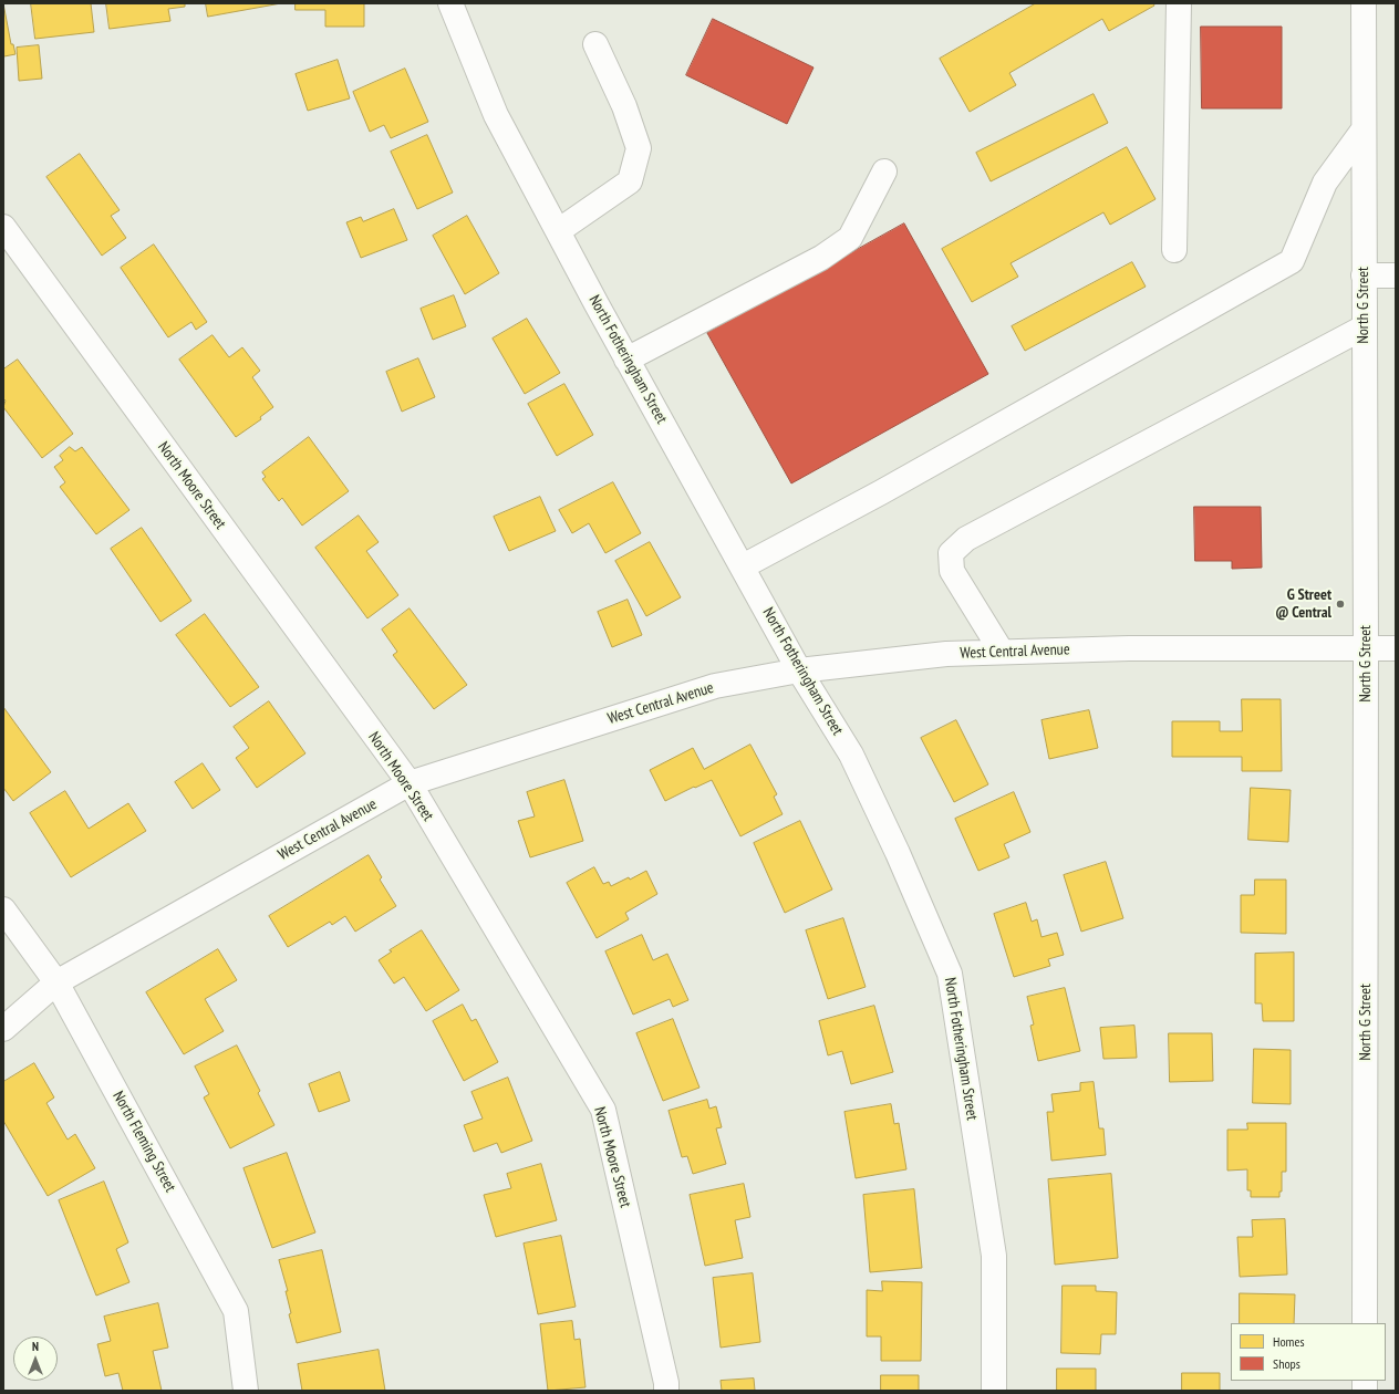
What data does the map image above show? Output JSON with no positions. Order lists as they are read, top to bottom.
{
  "streets": {
    "street": [
      "North G Street",
      "North Fotheringham Street",
      "North Moore Street",
      "West Central Avenue",
      "North Fleming Street"
    ]
  },
  "crossings": [
    ["North G Street", "West Central Avenue"],
    ["North Fotheringham Street", "West Central Avenue"],
    ["North Moore Street", "West Central Avenue"],
    ["West Central Avenue", "North Fleming Street"]
  ],
  "places": ["G Street @ Central"],
  "legend": ["Homes", "Shops"],
  "north": "top"
}
